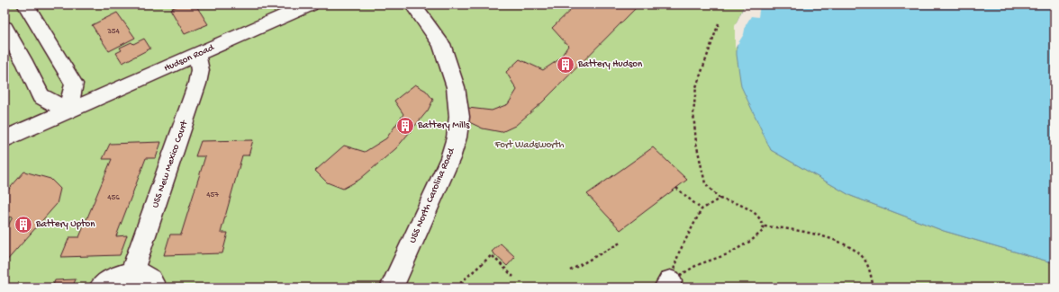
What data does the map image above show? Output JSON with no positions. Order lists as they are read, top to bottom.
{
  "streets": {
    "street": ["Hudson Road", "USS New Mexico Court", "USS North Carolina Road"]
  },
  "crossings": [
    ["Hudson Road", "USS New Mexico Court"]
  ],
  "parks": ["Fort Wadsworth"],
  "places": {
    "building": ["Battery Hudson", "Battery Mills", "Battery Upton"]
  },
  "house_numbers": ["354", "457", "456"]
}
